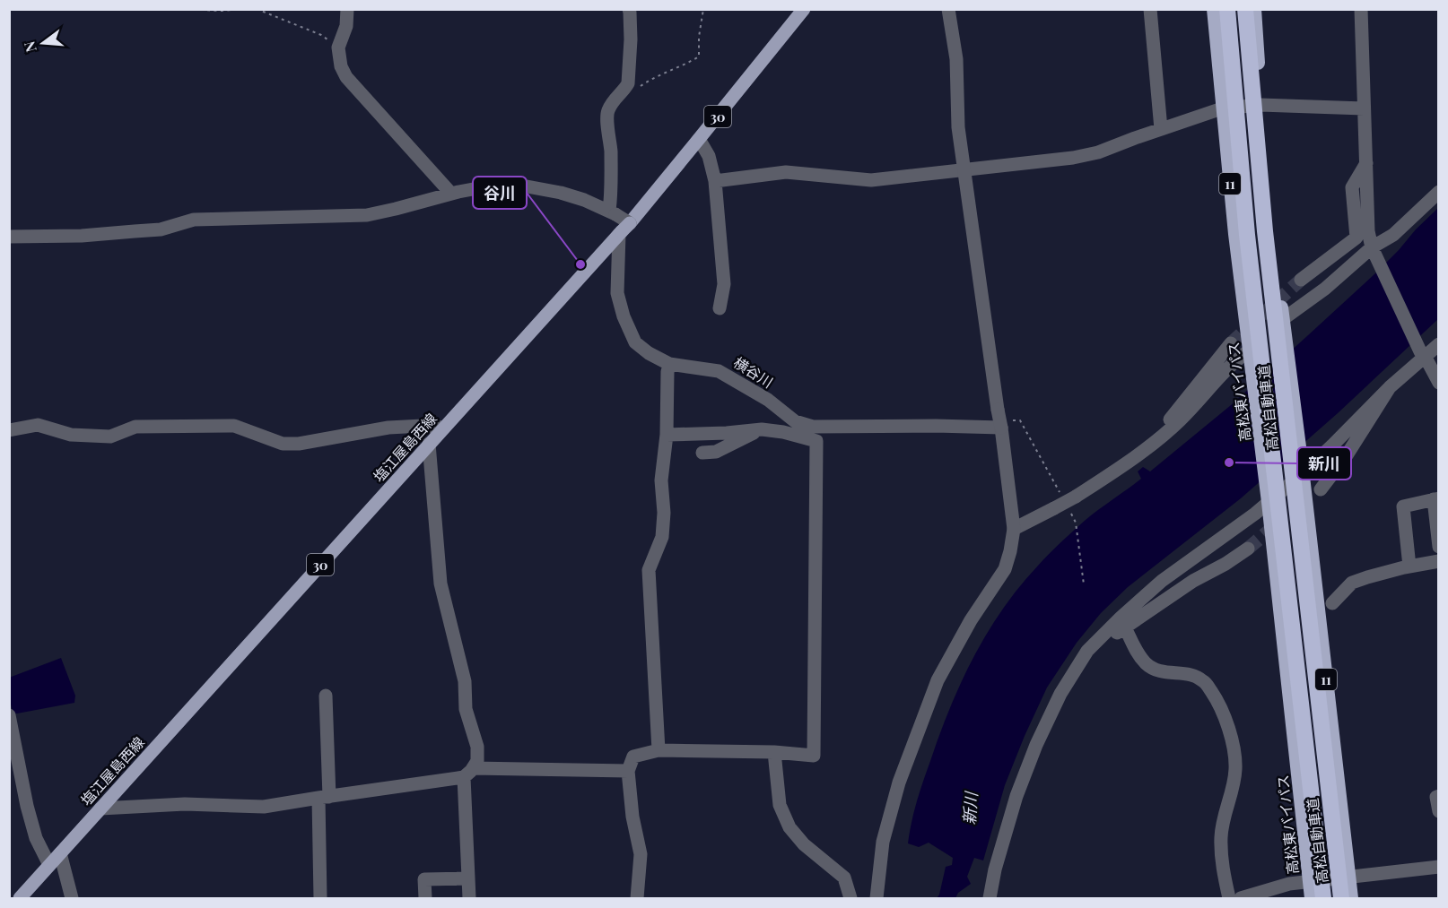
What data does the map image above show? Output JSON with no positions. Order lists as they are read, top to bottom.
{
  "streets": {
    "highway": ["11", "高松東バイパス", "高松自動車道"],
    "main road": ["30", "塩江屋島西線"]
  },
  "water": ["新川"],
  "places": ["谷川", "新川"],
  "north": "left"
}
